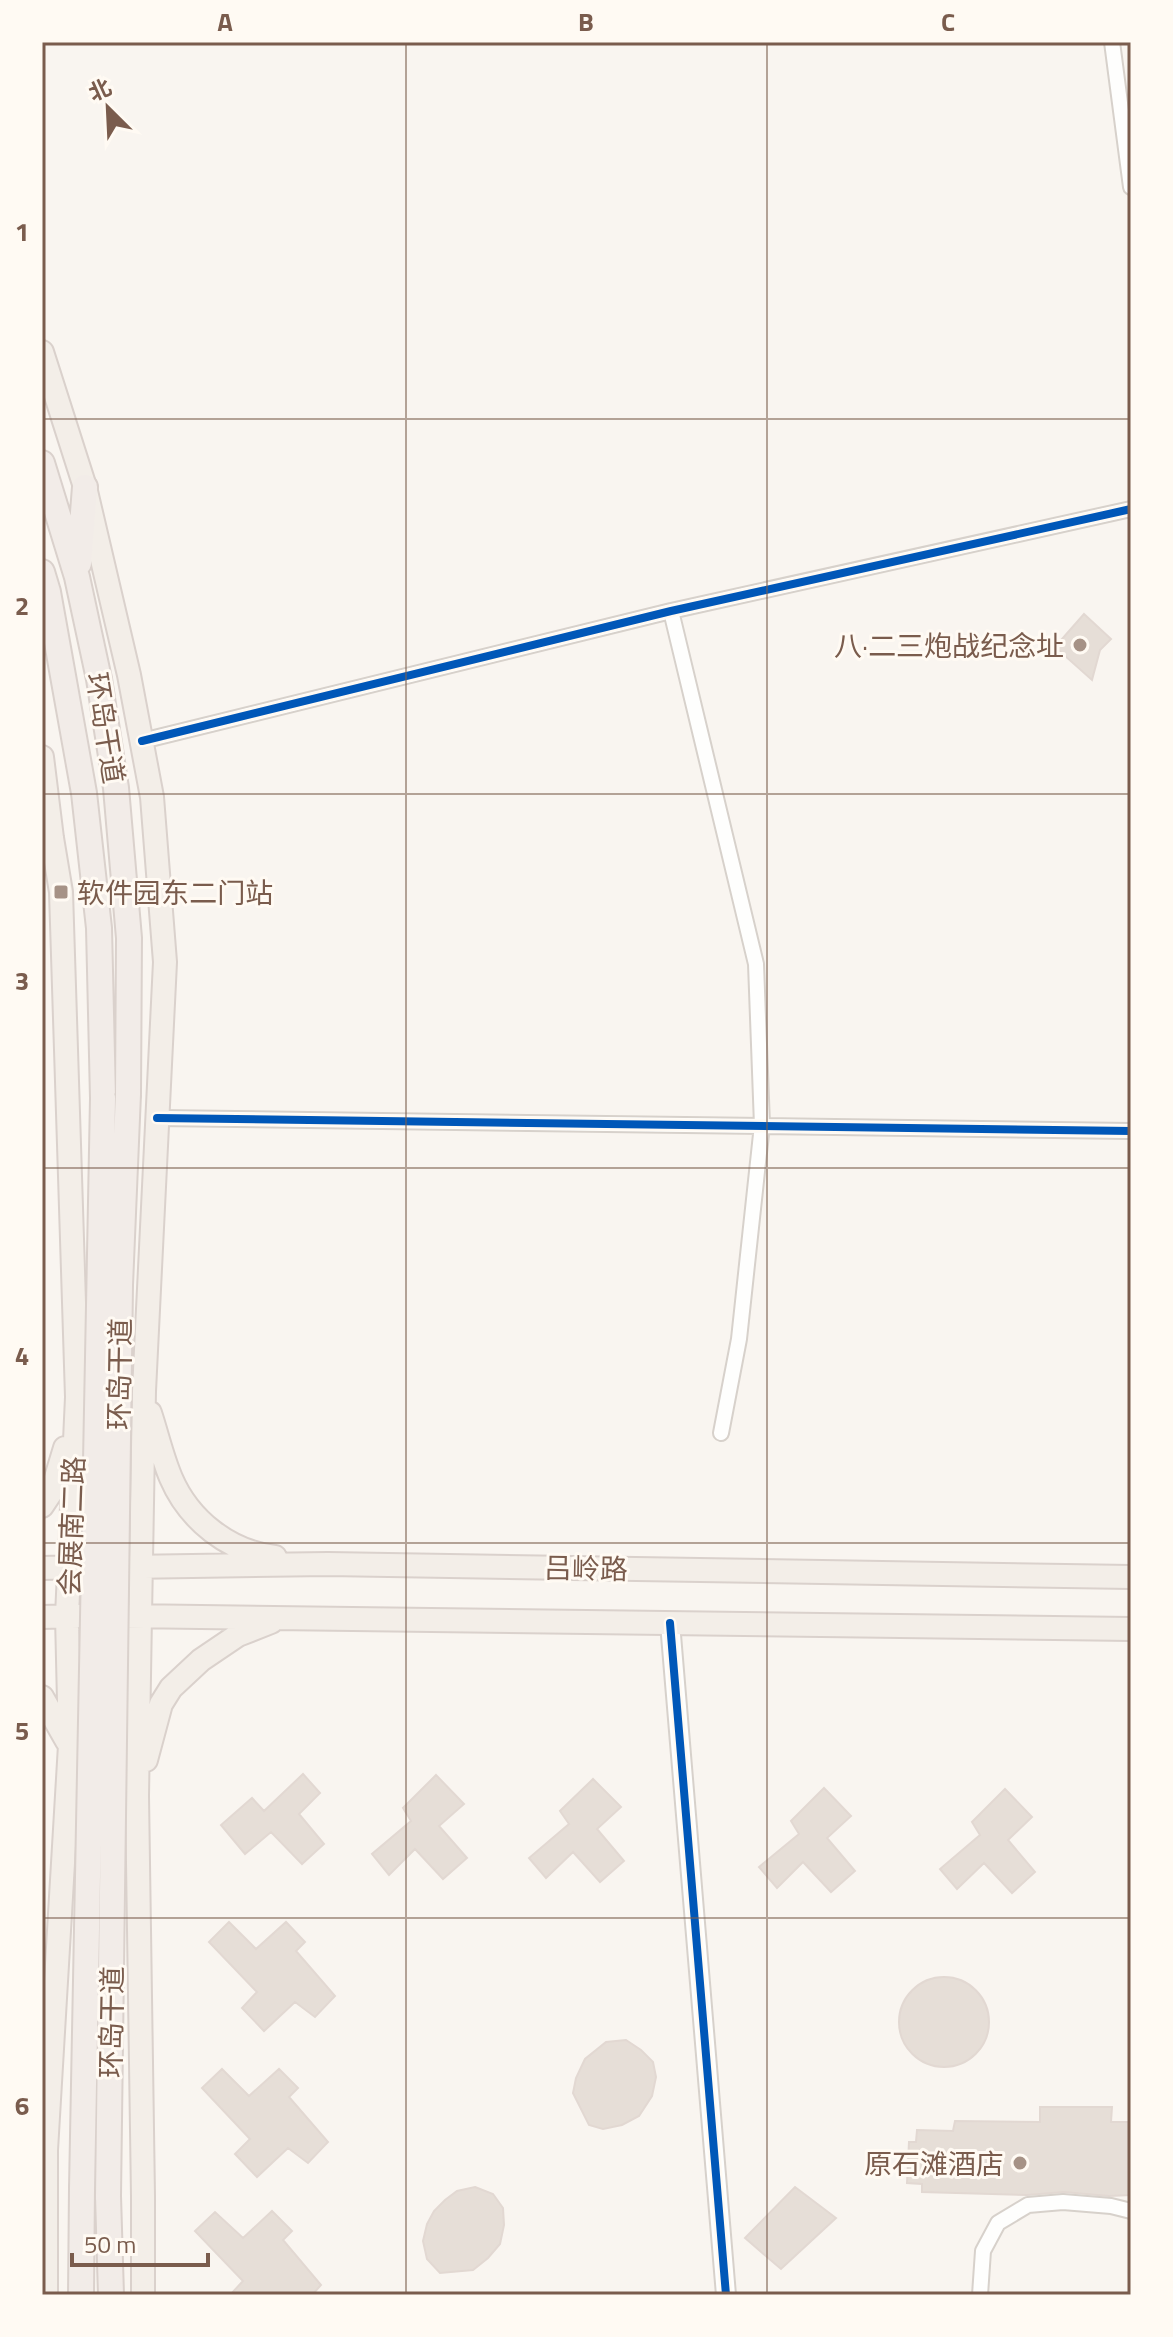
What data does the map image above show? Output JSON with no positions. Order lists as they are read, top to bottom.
{
  "streets": {
    "highway": ["环岛干道"],
    "main road": ["会展南二路", "吕岭路"]
  },
  "crossings": [
    ["会展南二路", "吕岭路"]
  ],
  "places": {
    "other": ["八·二三炮战纪念址", "原石滩酒店"],
    "transit": ["软件园东二门站"]
  },
  "scale_bar": "50 m",
  "north": "top left",
  "grid": {
    "columns": ["A", "B", "C"],
    "rows": [
      "1",
      "2",
      "3",
      "4",
      "5",
      "6"
    ]
  }
}
